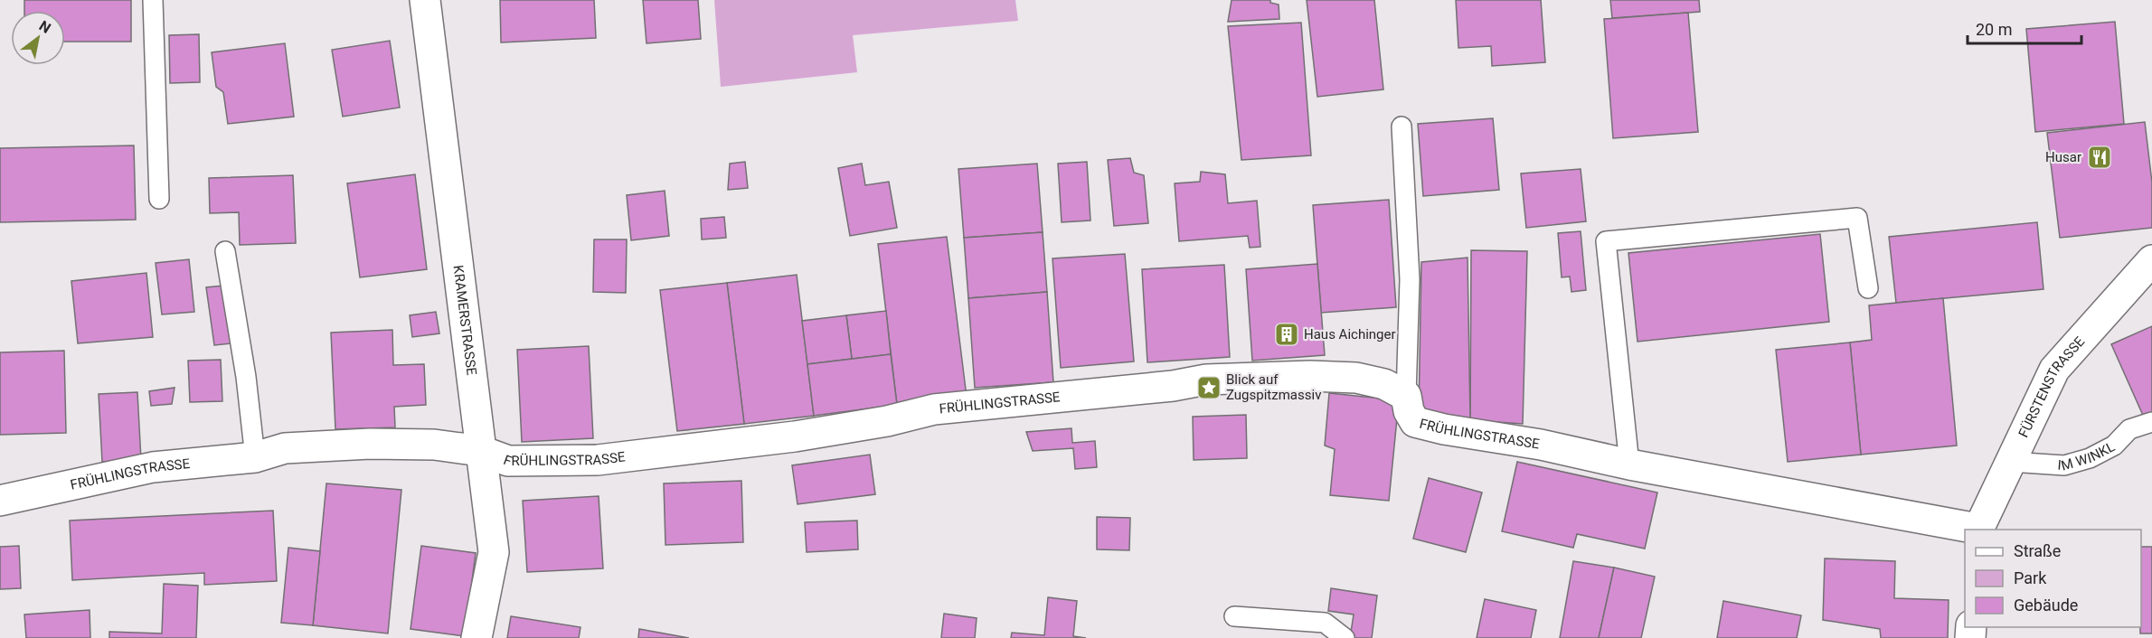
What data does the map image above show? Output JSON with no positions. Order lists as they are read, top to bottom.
{
  "streets": {
    "street": ["KRAMERSTRASSE", "FÜRSTENSTRASSE", "FRÜHLINGSTRASSE"],
    "lane": ["IM WINKL"]
  },
  "crossings": [
    ["KRAMERSTRASSE", "FRÜHLINGSTRASSE"],
    ["FÜRSTENSTRASSE", "FRÜHLINGSTRASSE"],
    ["FÜRSTENSTRASSE", "IM WINKL"]
  ],
  "places": {
    "restaurant": ["Husar"],
    "building": ["Haus Aichinger"],
    "place": ["Blick auf Zugspitzmassiv"]
  },
  "legend": ["Straße", "Park", "Gebäude"],
  "scale_bar": "20 m",
  "north": "top right"
}
